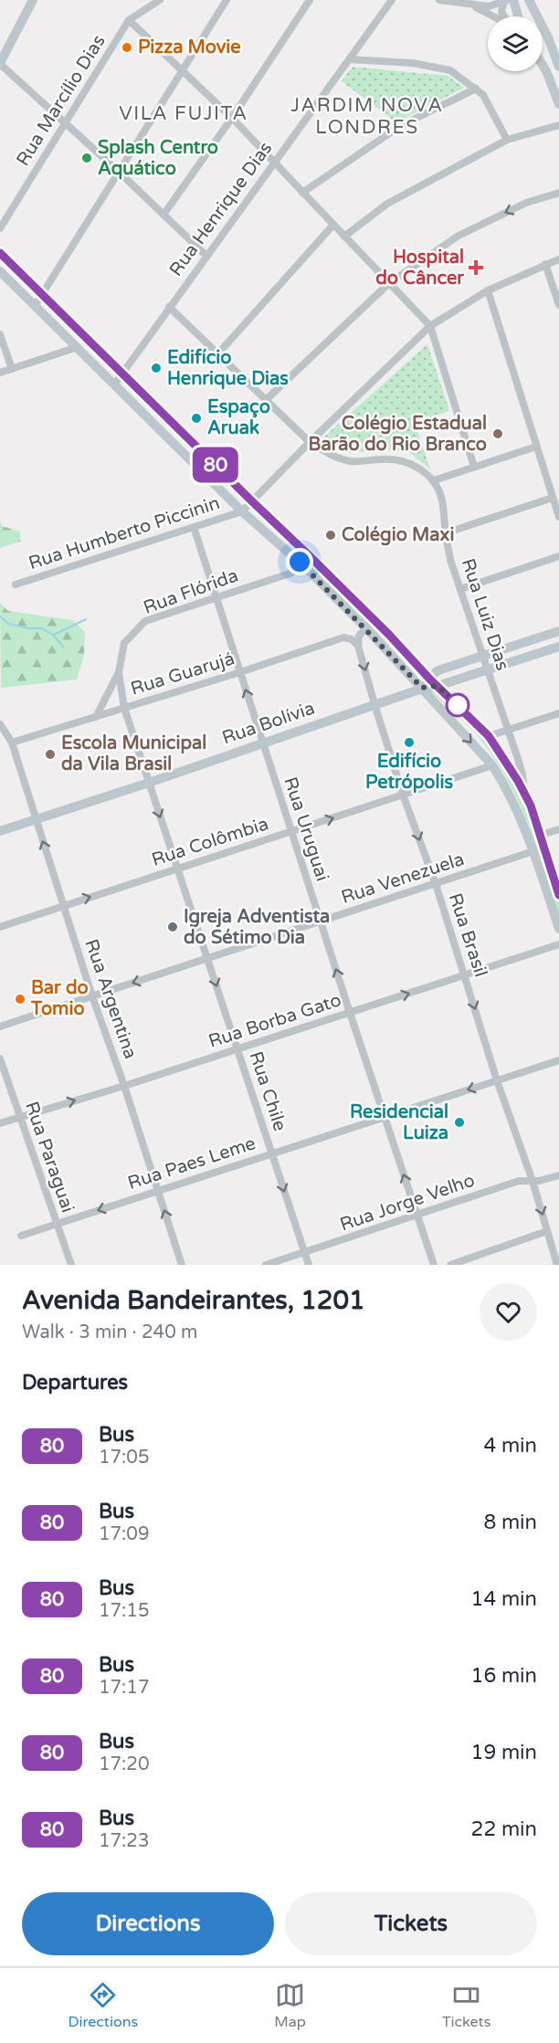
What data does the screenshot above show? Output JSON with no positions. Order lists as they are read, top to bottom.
{
  "streets": {
    "main road": ["Rua Bolívia"],
    "street": [
      "Rua Marcílio Dias",
      "Rua Henrique Dias",
      "Rua Humberto Piccinin",
      "Rua Flórida",
      "Rua Luiz Dias",
      "Rua Guarujá",
      "Rua Uruguai",
      "Rua Colômbia",
      "Rua Venezuela",
      "Rua Brasil",
      "Rua Argentina",
      "Rua Borba Gato",
      "Rua Chile",
      "Rua Paraguai",
      "Rua Paes Leme",
      "Rua Jorge Velho"
    ]
  },
  "crossings": [
    ["Rua Humberto Piccinin", "Rua Uruguai"],
    ["Rua Flórida", "Rua Guarujá"],
    ["Rua Flórida", "Rua Uruguai"],
    ["Rua Flórida", "Rua Chile"],
    ["Rua Luiz Dias", "Rua Bolívia"],
    ["Rua Guarujá", "Rua Uruguai"],
    ["Rua Guarujá", "Rua Brasil"],
    ["Rua Guarujá", "Rua Argentina"],
    ["Rua Guarujá", "Rua Chile"],
    ["Rua Bolívia", "Rua Uruguai"],
    ["Rua Bolívia", "Rua Brasil"],
    ["Rua Bolívia", "Rua Argentina"],
    ["Rua Bolívia", "Rua Chile"],
    ["Rua Uruguai", "Rua Colômbia"],
    ["Rua Uruguai", "Rua Venezuela"],
    ["Rua Uruguai", "Rua Borba Gato"],
    ["Rua Uruguai", "Rua Paes Leme"],
    ["Rua Uruguai", "Rua Jorge Velho"],
    ["Rua Colômbia", "Rua Brasil"],
    ["Rua Colômbia", "Rua Argentina"],
    ["Rua Colômbia", "Rua Chile"],
    ["Rua Venezuela", "Rua Brasil"],
    ["Rua Venezuela", "Rua Argentina"],
    ["Rua Venezuela", "Rua Chile"],
    ["Rua Brasil", "Rua Borba Gato"],
    ["Rua Brasil", "Rua Paes Leme"],
    ["Rua Brasil", "Rua Jorge Velho"],
    ["Rua Argentina", "Rua Borba Gato"],
    ["Rua Argentina", "Rua Paes Leme"],
    ["Rua Borba Gato", "Rua Chile"],
    ["Rua Borba Gato", "Rua Paraguai"],
    ["Rua Chile", "Rua Paes Leme"],
    ["Rua Chile", "Rua Jorge Velho"],
    ["Rua Paraguai", "Rua Paes Leme"]
  ],
  "one_way": [
    "Rua Uruguai",
    "Rua Colômbia",
    "Rua Brasil",
    "Rua Borba Gato",
    "Rua Chile",
    "Rua Paes Leme"
  ],
  "districts": ["JARDIM NOVA LONDRES", "VILA FUJITA"],
  "places": {
    "other": [
      "Pizza Movie",
      "Splash Centro Aquático",
      "Edifício Henrique Dias",
      "Espaço Aruak",
      "Colégio Estadual Barão do Rio Branco",
      "Colégio Maxi",
      "Edifício Petrópolis",
      "Escola Municipal da Vila Brasil",
      "Igreja Adventista do Sétimo Dia",
      "Bar do Tomio",
      "Residencial Luiza"
    ],
    "health": ["Hospital do Câncer"]
  },
  "lines": ["bus line 80"],
  "page": {
    "on_map": "80",
    "heading": [
      ["Avenida Bandeirantes, 1201", "Walk · 3 min · 240 m"],
      "Departures"
    ],
    "list": [
      {
        "mark": "80",
        "name": "Bus",
        "note": "17:05",
        "value": "4 min"
      },
      {
        "mark": "80",
        "name": "Bus",
        "note": "17:09",
        "value": "8 min"
      },
      {
        "mark": "80",
        "name": "Bus",
        "note": "17:15",
        "value": "14 min"
      },
      {
        "mark": "80",
        "name": "Bus",
        "note": "17:17",
        "value": "16 min"
      },
      {
        "mark": "80",
        "name": "Bus",
        "note": "17:20",
        "value": "19 min"
      },
      {
        "mark": "80",
        "name": "Bus",
        "note": "17:23",
        "value": "22 min"
      }
    ],
    "buttons": ["Directions", "Tickets"],
    "tabs": ["Directions", "Map", "Tickets"]
  }
}
